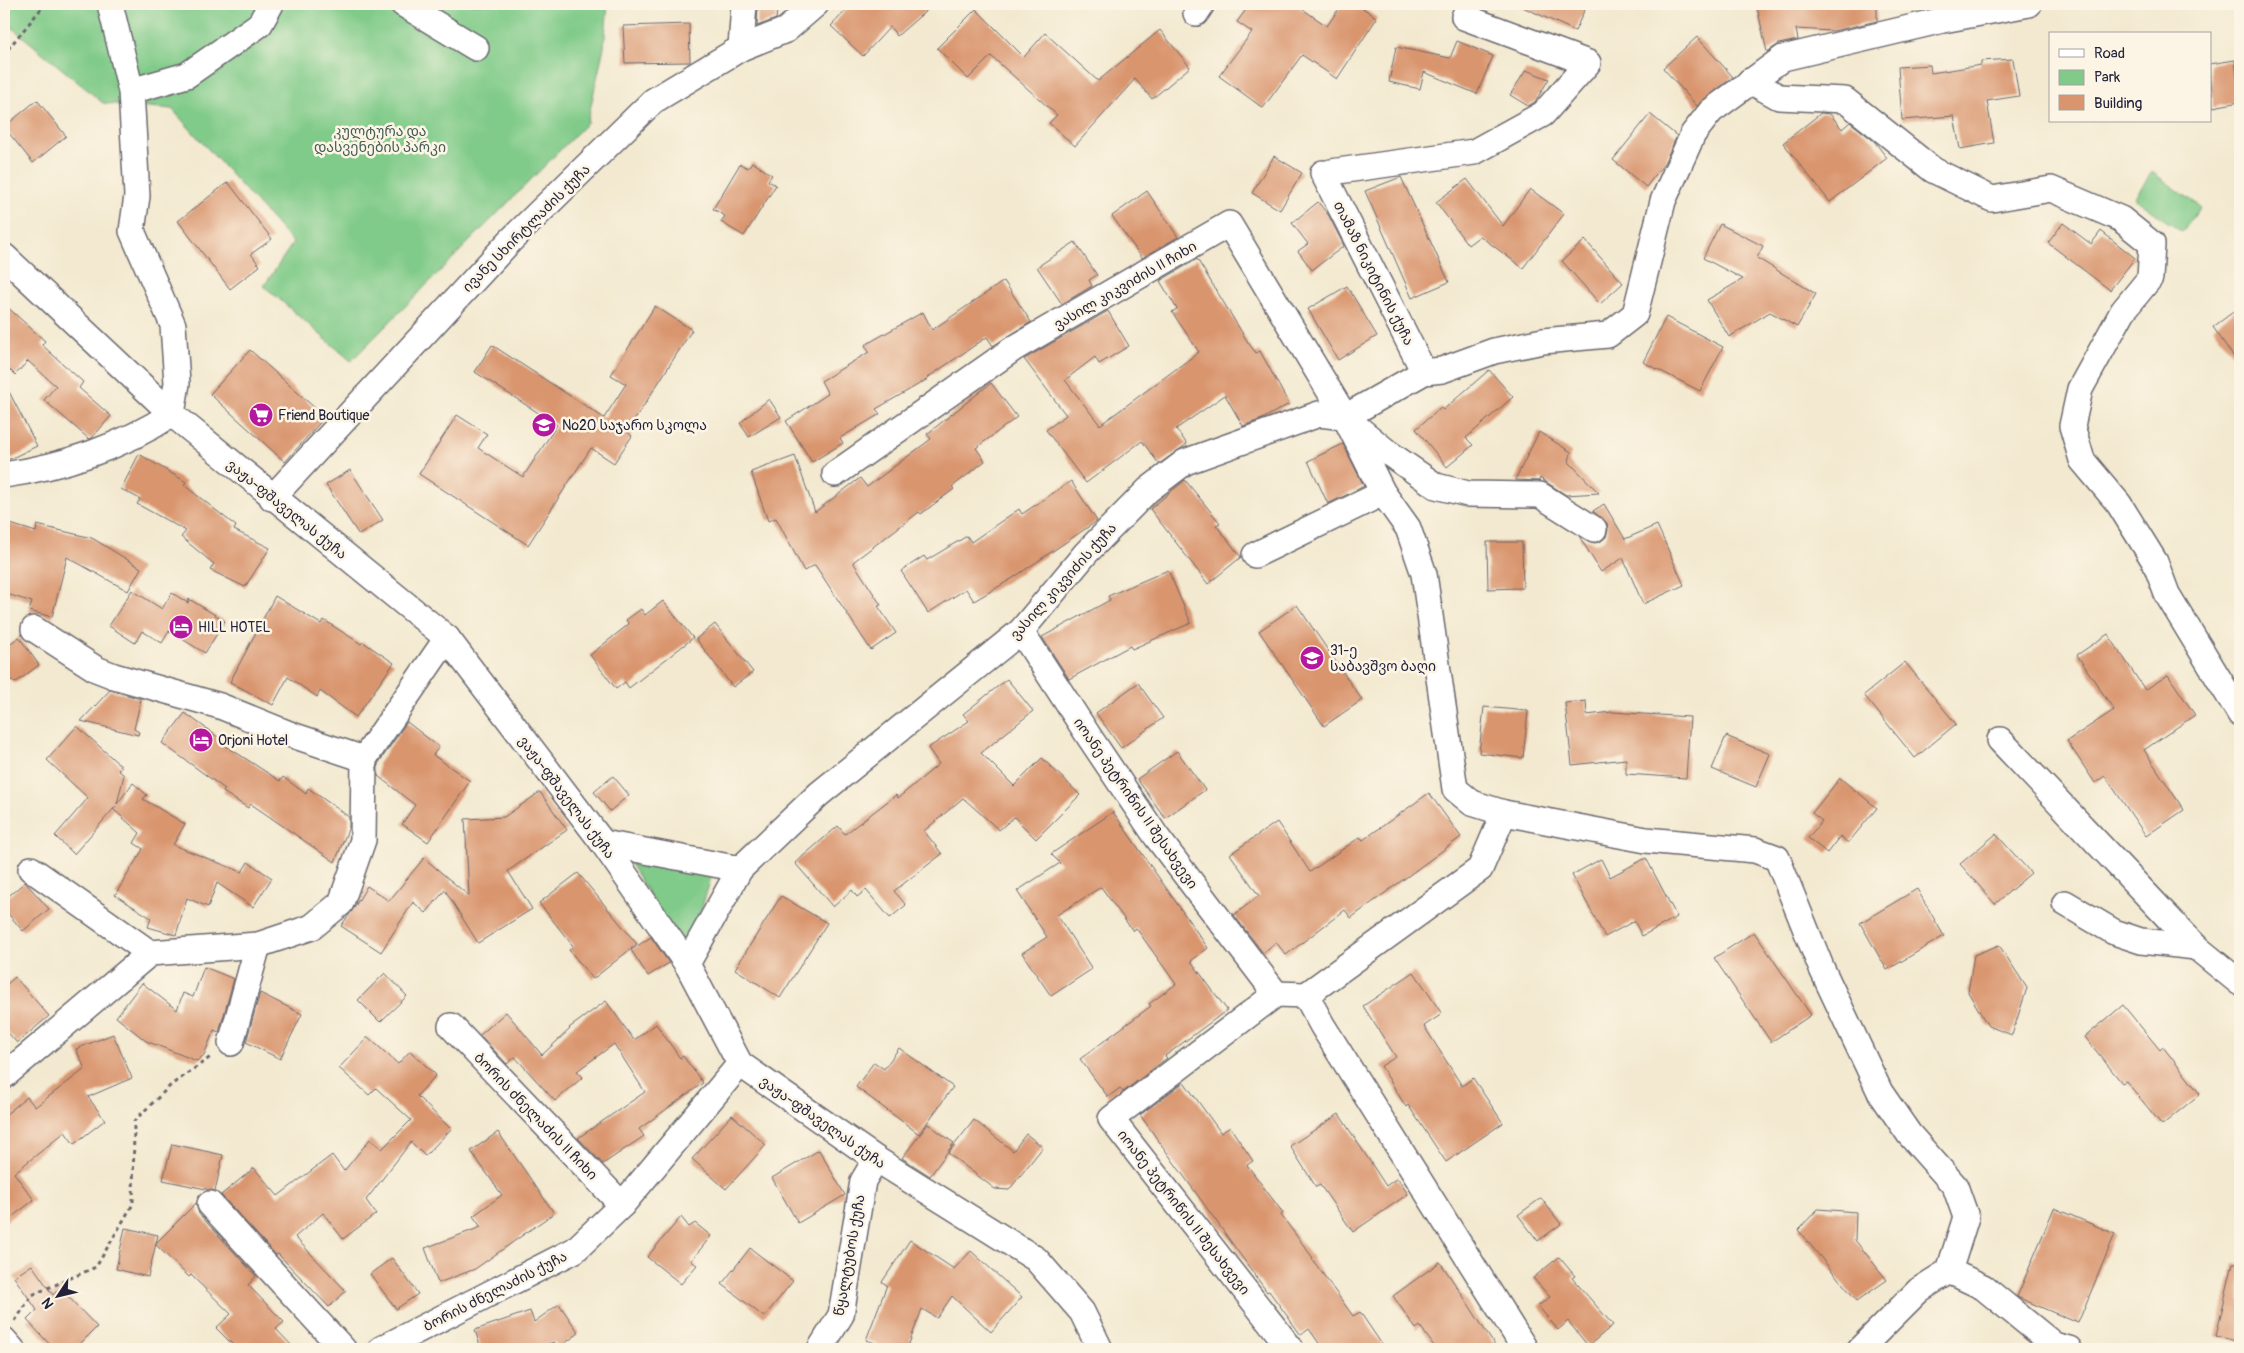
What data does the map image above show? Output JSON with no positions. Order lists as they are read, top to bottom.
{
  "streets": {
    "street": [
      "ივანე სხირტლაძის ქუჩა",
      "თამაზ ნიკიტინის ქუჩა",
      "ვასილ კიკვიძის II ჩიხი",
      "ვაჟა-ფშაველას ქუჩა",
      "ვასილ კიკვიძის ქუჩა",
      "იოანე პეტრიწის II შესახვევი",
      "ბორის ძნელაძის II ჩიხი",
      "წყალტუბოს ქუჩა",
      "ბორის ძნელაძის ქუჩა"
    ]
  },
  "crossings": [
    ["ივანე სხირტლაძის ქუჩა", "ვაჟა-ფშაველას ქუჩა"],
    ["ვასილ კიკვიძის II ჩიხი", "ვასილ კიკვიძის ქუჩა"],
    ["ვაჟა-ფშაველას ქუჩა", "ვასილ კიკვიძის ქუჩა"],
    ["ვაჟა-ფშაველას ქუჩა", "წყალტუბოს ქუჩა"],
    ["ვაჟა-ფშაველას ქუჩა", "ბორის ძნელაძის ქუჩა"],
    ["ვასილ კიკვიძის ქუჩა", "იოანე პეტრიწის II შესახვევი"],
    ["ბორის ძნელაძის II ჩიხი", "ბორის ძნელაძის ქუჩა"]
  ],
  "parks": ["კულტურა და დასვენების პარკი"],
  "places": {
    "supermarket": ["Friend Boutique"],
    "school or university": ["№20 საჯარო სკოლა", "31-ე საბავშვო ბაღი"],
    "hotel": ["HILL HOTEL", "Orjoni Hotel"]
  },
  "legend": ["Road", "Park", "Building"],
  "north": "bottom left"
}
